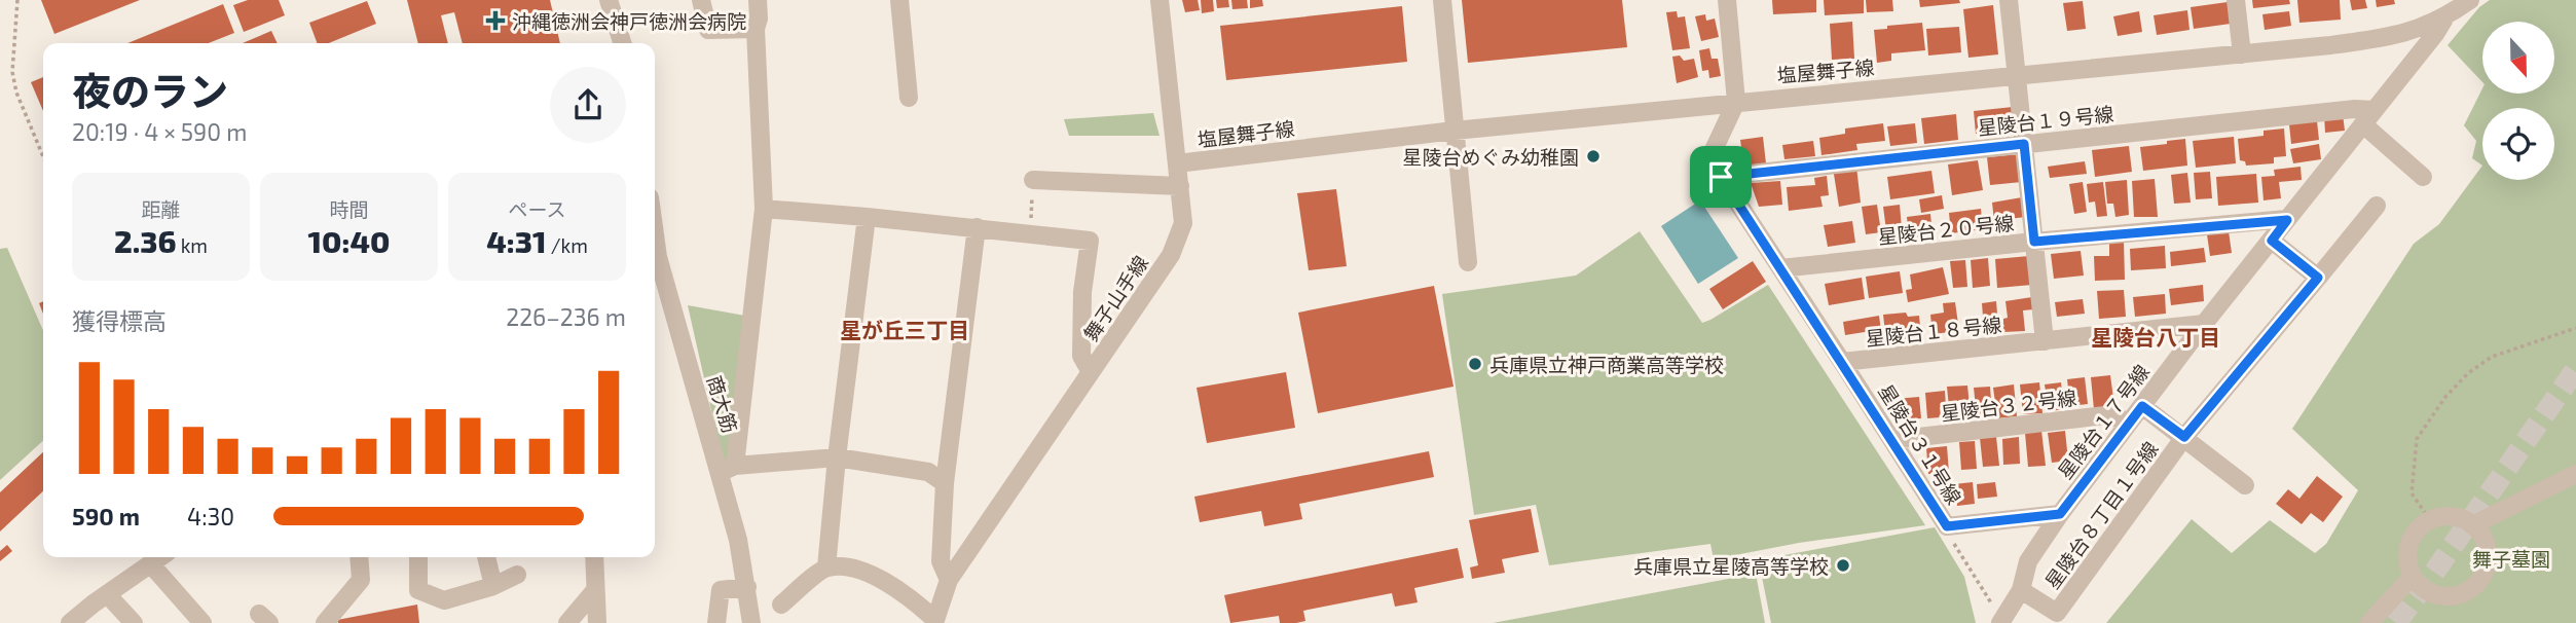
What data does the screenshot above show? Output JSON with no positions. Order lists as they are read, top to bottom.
{
  "streets": {
    "street": [
      "塩屋舞子線",
      "星陵台１９号線",
      "星陵台２０号線",
      "舞子山手線",
      "星陵台１８号線",
      "商大筋",
      "星陵台３２号線",
      "星陵台１７号線",
      "星陵台３１号線",
      "星陵台８丁目１号線"
    ]
  },
  "crossings": [
    ["塩屋舞子線", "舞子山手線"],
    ["塩屋舞子線", "星陵台１８号線"],
    ["塩屋舞子線", "星陵台１７号線"],
    ["星陵台１９号線", "星陵台１８号線"],
    ["星陵台１９号線", "星陵台１７号線"],
    ["星陵台２０号線", "星陵台１８号線"],
    ["星陵台２０号線", "星陵台１７号線"],
    ["星陵台１８号線", "星陵台１７号線"],
    ["星陵台１８号線", "星陵台３１号線"],
    ["星陵台３２号線", "星陵台１７号線"],
    ["星陵台３２号線", "星陵台３１号線"],
    ["星陵台１７号線", "星陵台３１号線"],
    ["星陵台１７号線", "星陵台８丁目１号線"]
  ],
  "districts": ["星が丘三丁目", "星陵台八丁目"],
  "parks": ["舞子墓園"],
  "places": {
    "health": ["沖縄徳洲会神戸徳洲会病院"],
    "other": ["星陵台めぐみ幼稚園", "兵庫県立神戸商業高等学校", "兵庫県立星陵高等学校"]
  },
  "north": "bottom",
  "page": {
    "heading": ["夜のラン", "20:19 · 4 × 590 m"],
    "stats": [
      ["距離", "2.36 km"],
      ["時間", "10:40"],
      ["ペース", "4:31 /km"]
    ],
    "chart": ["獲得標高", "226–236 m"],
    "list": [
      {
        "name": "590 m",
        "note": "4:30"
      }
    ]
  }
}
